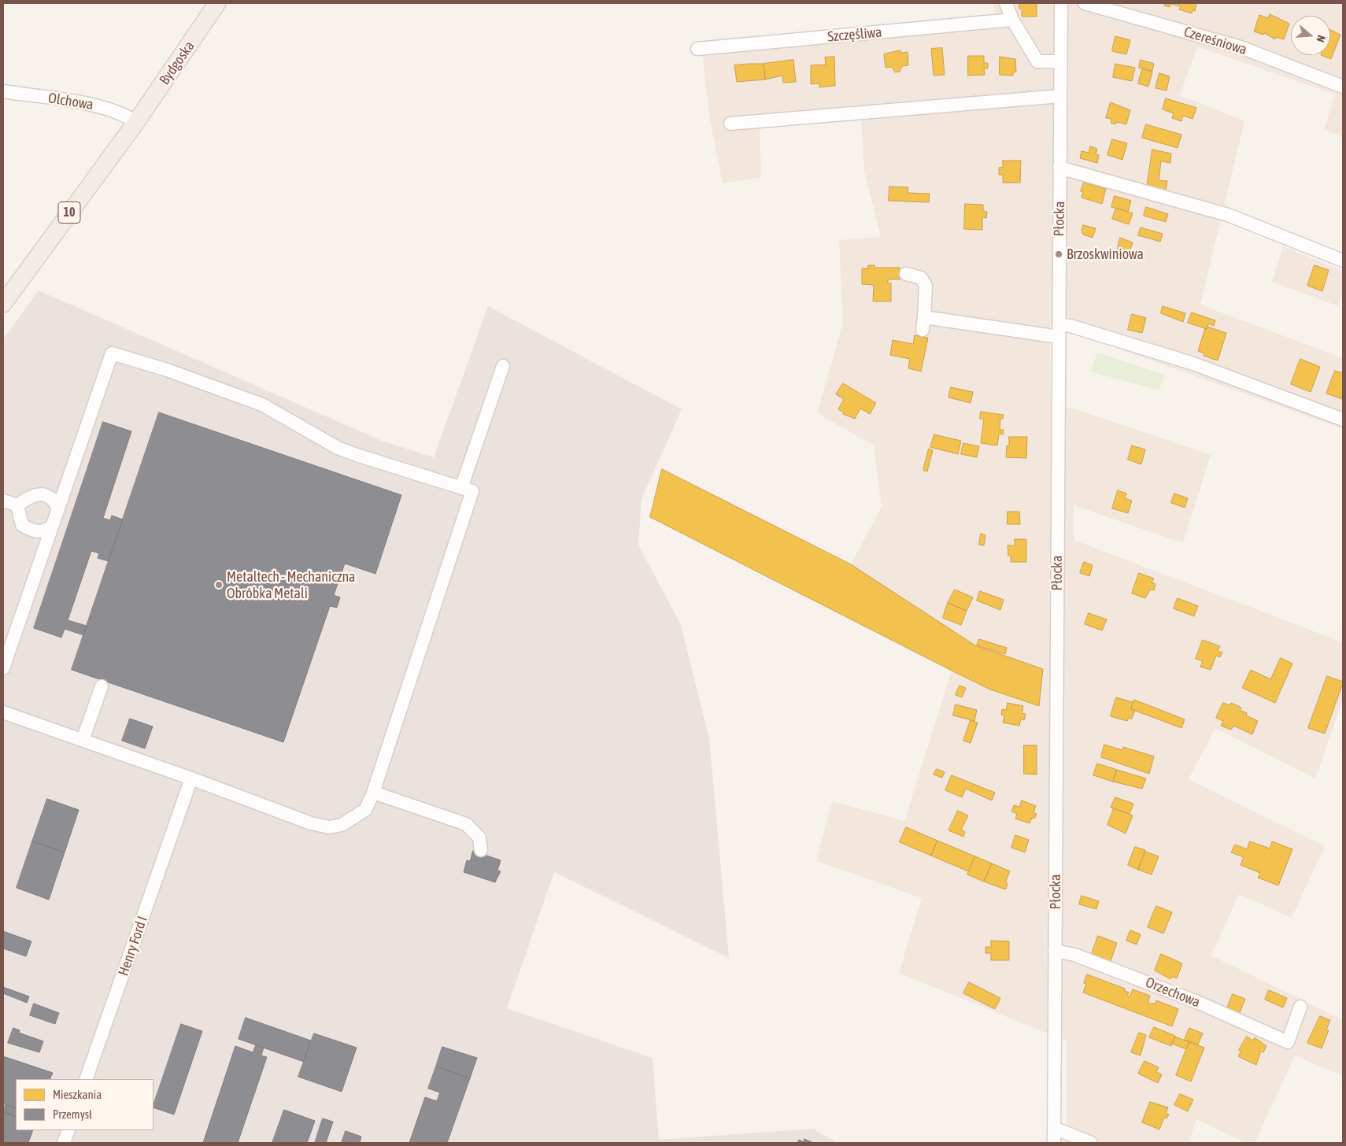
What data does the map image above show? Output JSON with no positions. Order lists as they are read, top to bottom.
{
  "streets": {
    "main road": ["Bydgoska", "10"],
    "street": [
      "Szczęśliwa",
      "Czereśniowa",
      "Olchowa",
      "Płocka",
      "Henry Ford I",
      "Orzechowa"
    ]
  },
  "crossings": [
    ["Bydgoska", "Olchowa"],
    ["Bydgoska", "10"],
    ["Olchowa", "10"],
    ["Płocka", "Orzechowa"]
  ],
  "places": ["Brzoskwiniowa", "Metaltech - Mechaniczna Obróbka Metali"],
  "legend": ["Mieszkania", "Przemysł"],
  "north": "right"
}
